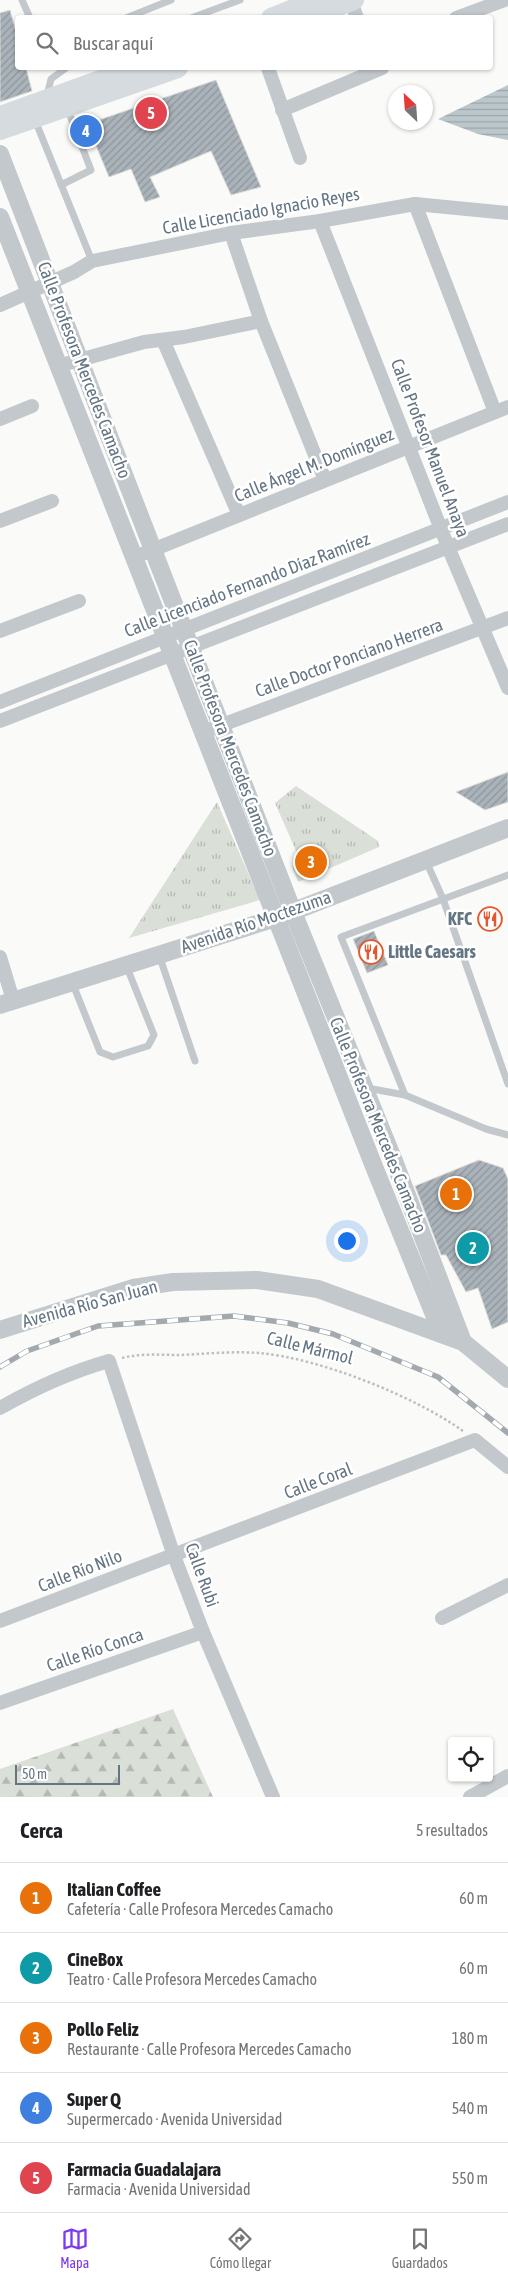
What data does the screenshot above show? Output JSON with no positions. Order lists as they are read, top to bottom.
{
  "streets": {
    "street": [
      "Calle Licenciado Ignacio Reyes",
      "Calle Profesora Mercedes Camacho",
      "Calle Profesor Manuel Anaya",
      "Calle Ángel M. Domínguez",
      "Calle Licenciado Fernando Díaz Ramírez",
      "Calle Doctor Ponciano Herrera",
      "Avenida Río Moctezuma",
      "Avenida Río San Juan",
      "Calle Coral",
      "Calle Río Nilo",
      "Calle Rubi",
      "Calle Río Conca"
    ],
    "path": ["Calle Mármol"]
  },
  "crossings": [
    ["Calle Licenciado Ignacio Reyes", "Calle Profesora Mercedes Camacho"],
    ["Calle Licenciado Ignacio Reyes", "Calle Profesor Manuel Anaya"],
    ["Calle Profesora Mercedes Camacho", "Calle Ángel M. Domínguez"],
    ["Calle Profesora Mercedes Camacho", "Calle Licenciado Fernando Díaz Ramírez"],
    ["Calle Profesora Mercedes Camacho", "Calle Doctor Ponciano Herrera"],
    ["Calle Profesora Mercedes Camacho", "Avenida Río Moctezuma"],
    ["Calle Profesora Mercedes Camacho", "Avenida Río San Juan"],
    ["Calle Profesor Manuel Anaya", "Calle Ángel M. Domínguez"],
    ["Calle Profesor Manuel Anaya", "Calle Licenciado Fernando Díaz Ramírez"],
    ["Calle Profesor Manuel Anaya", "Calle Doctor Ponciano Herrera"],
    ["Calle Mármol", "Calle Coral"],
    ["Calle Mármol", "Calle Rubi"],
    ["Calle Coral", "Calle Río Nilo"],
    ["Calle Coral", "Calle Rubi"],
    ["Calle Río Nilo", "Calle Rubi"],
    ["Calle Rubi", "Calle Río Conca"]
  ],
  "places": {
    "restaurant": ["KFC", "Little Caesars"]
  },
  "scale_bar": "50 m",
  "north": "top left",
  "page": {
    "search": "Buscar aquí",
    "pins": [
      "5",
      "4",
      "3",
      "1",
      "2"
    ],
    "scale": "50 m",
    "heading": ["Cerca", "5 resultados"],
    "list": [
      {
        "mark": "1",
        "name": "Italian Coffee",
        "note": "Cafetería · Calle Profesora Mercedes Camacho",
        "value": "60 m"
      },
      {
        "mark": "2",
        "name": "CineBox",
        "note": "Teatro · Calle Profesora Mercedes Camacho",
        "value": "60 m"
      },
      {
        "mark": "3",
        "name": "Pollo Feliz",
        "note": "Restaurante · Calle Profesora Mercedes Camacho",
        "value": "180 m"
      },
      {
        "mark": "4",
        "name": "Super Q",
        "note": "Supermercado · Avenida Universidad",
        "value": "540 m"
      },
      {
        "mark": "5",
        "name": "Farmacia Guadalajara",
        "note": "Farmacia · Avenida Universidad",
        "value": "550 m"
      }
    ],
    "nav": ["Mapa", "Cómo llegar", "Guardados"]
  }
}
